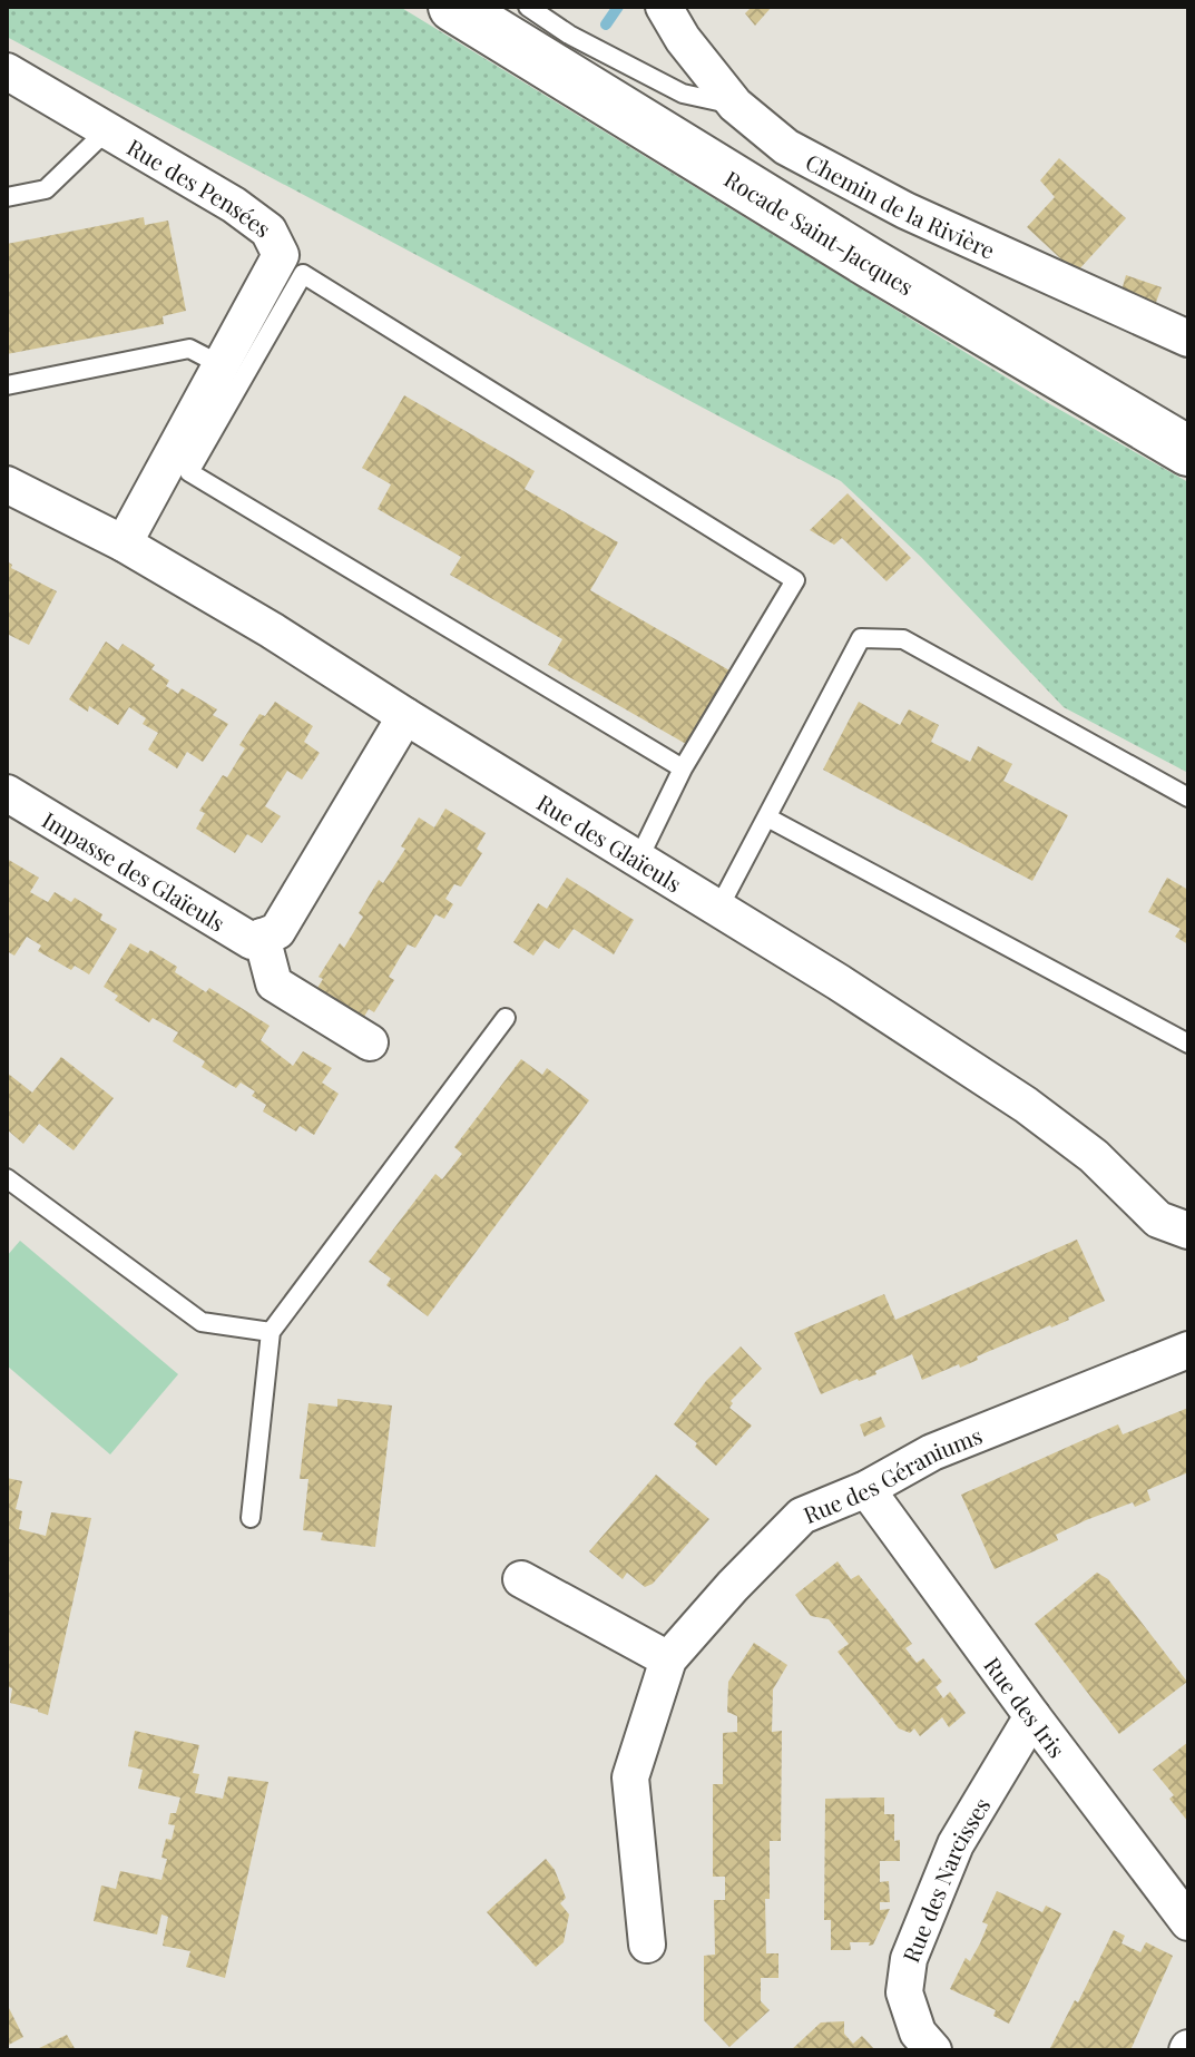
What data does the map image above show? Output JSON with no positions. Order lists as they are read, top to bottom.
{
  "streets": {
    "main road": ["Rocade Saint-Jacques"],
    "street": [
      "Rue des Pensées",
      "Chemin de la Rivière",
      "Rue des Glaïeuls",
      "Impasse des Glaïeuls",
      "Rue des Géraniums",
      "Rue des Iris",
      "Rue des Narcisses"
    ]
  },
  "crossings": [
    ["Rue des Pensées", "Rue des Glaïeuls"],
    ["Rue des Géraniums", "Rue des Iris"],
    ["Rue des Iris", "Rue des Narcisses"]
  ]
}
